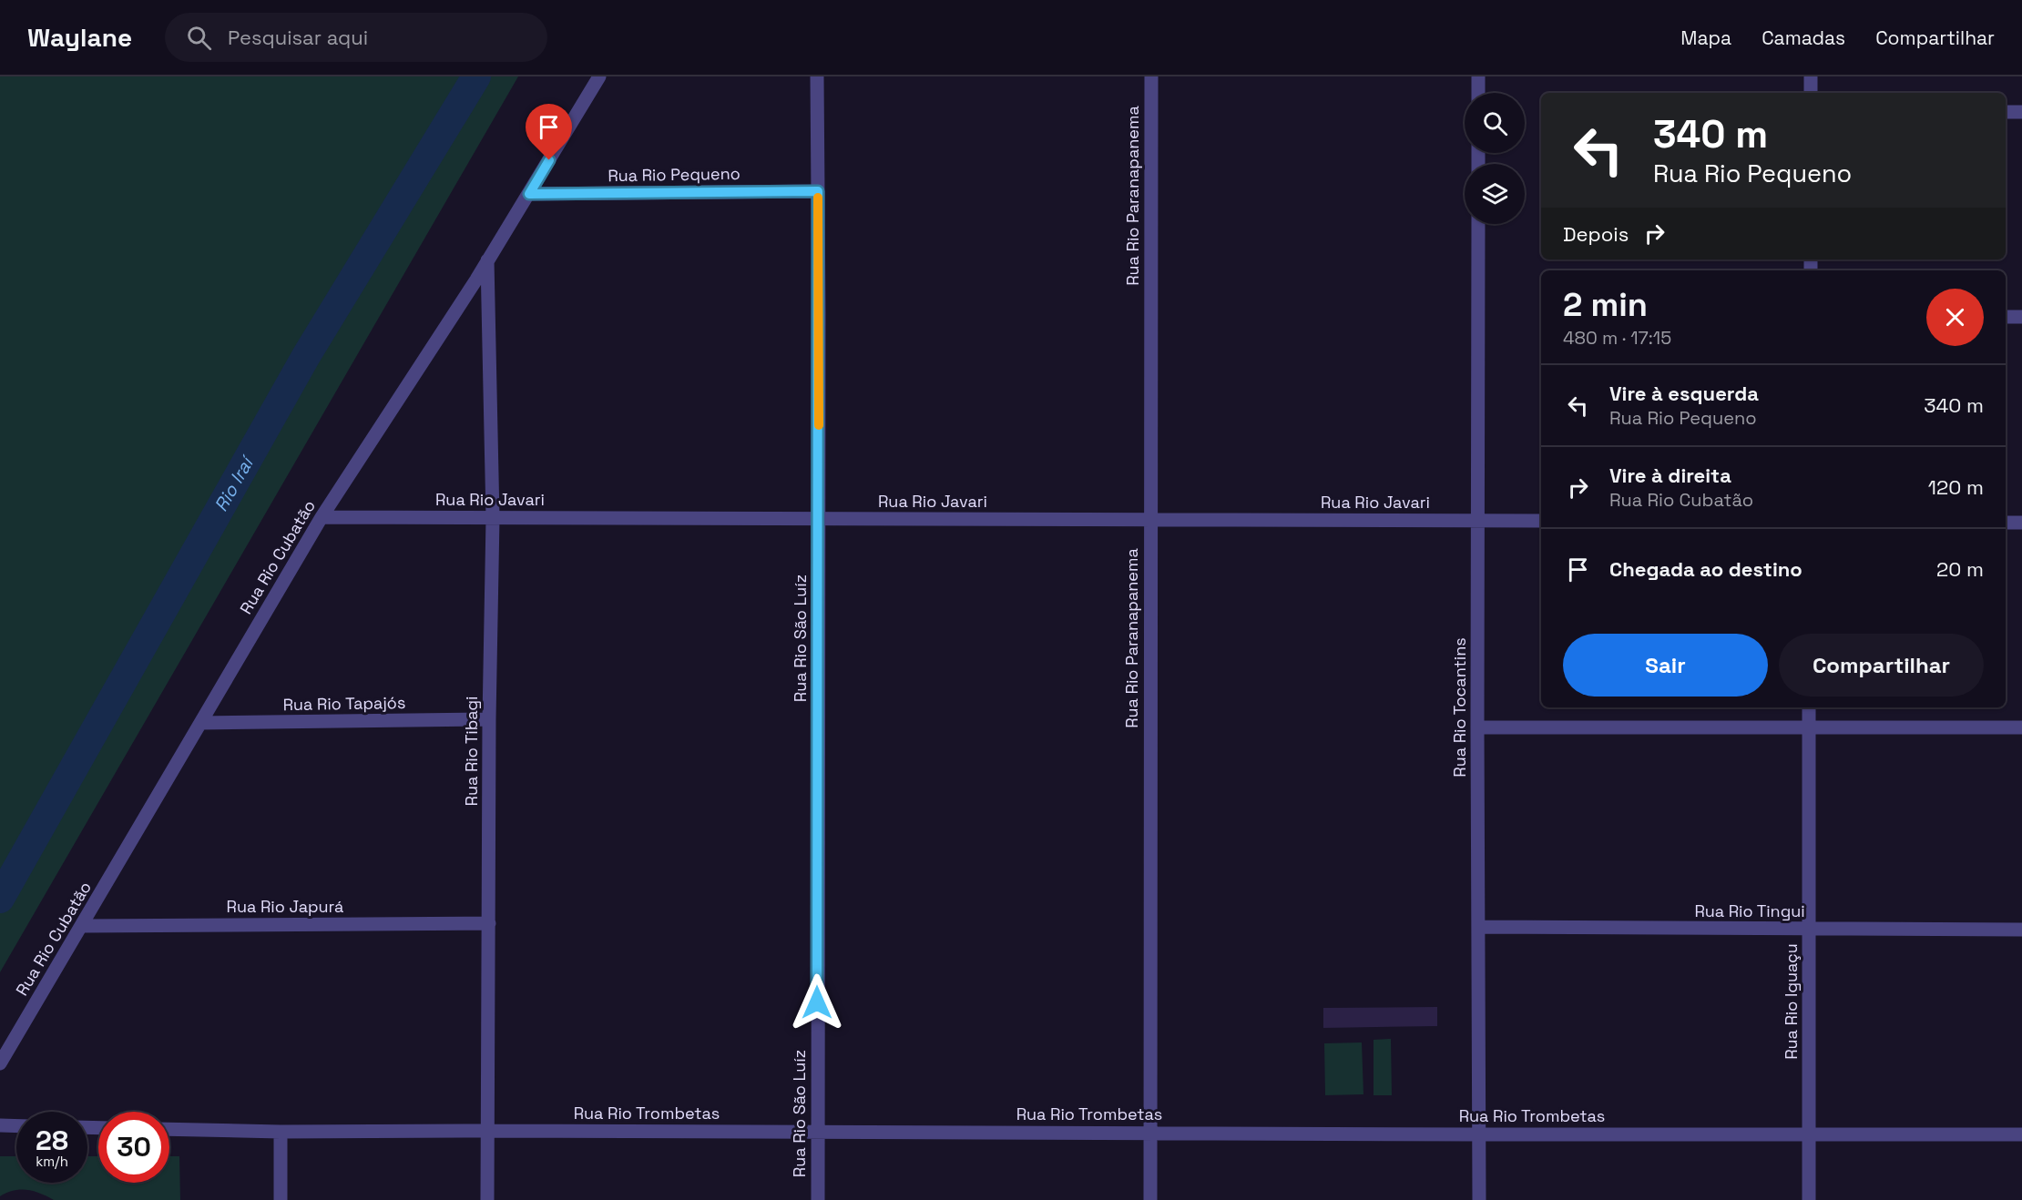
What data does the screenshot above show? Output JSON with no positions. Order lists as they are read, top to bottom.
{
  "streets": {
    "street": [
      "Rua Rio Pequeno",
      "Rua Rio Paranapanema",
      "Rua Rio Javari",
      "Rua Rio Cubatão",
      "Rua Rio São Luíz",
      "Rua Rio Tapajós",
      "Rua Rio Tocantins",
      "Rua Rio Tibagi",
      "Rua Rio Japurá",
      "Rua Rio Tingui",
      "Rua Rio Iguaçu",
      "Rua Rio Trombetas"
    ]
  },
  "crossings": [
    ["Rua Rio Pequeno", "Rua Rio Cubatão"],
    ["Rua Rio Pequeno", "Rua Rio São Luíz"],
    ["Rua Rio Paranapanema", "Rua Rio Javari"],
    ["Rua Rio Paranapanema", "Rua Rio Trombetas"],
    ["Rua Rio Javari", "Rua Rio Cubatão"],
    ["Rua Rio Javari", "Rua Rio São Luíz"],
    ["Rua Rio Javari", "Rua Rio Tocantins"],
    ["Rua Rio Javari", "Rua Rio Tibagi"],
    ["Rua Rio Cubatão", "Rua Rio Tapajós"],
    ["Rua Rio Cubatão", "Rua Rio Tibagi"],
    ["Rua Rio Cubatão", "Rua Rio Japurá"],
    ["Rua Rio São Luíz", "Rua Rio Trombetas"],
    ["Rua Rio Tapajós", "Rua Rio Tibagi"],
    ["Rua Rio Tocantins", "Rua Rio Tingui"],
    ["Rua Rio Tocantins", "Rua Rio Trombetas"],
    ["Rua Rio Tibagi", "Rua Rio Japurá"],
    ["Rua Rio Tibagi", "Rua Rio Trombetas"],
    ["Rua Rio Tingui", "Rua Rio Iguaçu"],
    ["Rua Rio Iguaçu", "Rua Rio Trombetas"]
  ],
  "water": ["Rio Iraí"],
  "page": {
    "header": "Waylane",
    "search": "Pesquisar aqui",
    "nav": ["Mapa", "Camadas", "Compartilhar"],
    "turn": ["340 m", "Rua Rio Pequeno"],
    "then": "Depois",
    "heading": ["2 min", "480 m · 17:15"],
    "list": [
      {
        "name": "Vire à esquerda",
        "note": "Rua Rio Pequeno",
        "value": "340 m"
      },
      {
        "name": "Vire à direita",
        "note": "Rua Rio Cubatão",
        "value": "120 m"
      },
      {
        "name": "Chegada ao destino",
        "value": "20 m"
      }
    ],
    "buttons": ["Sair", "Compartilhar"],
    "speed": "28 km/h",
    "limit": "30"
  }
}
